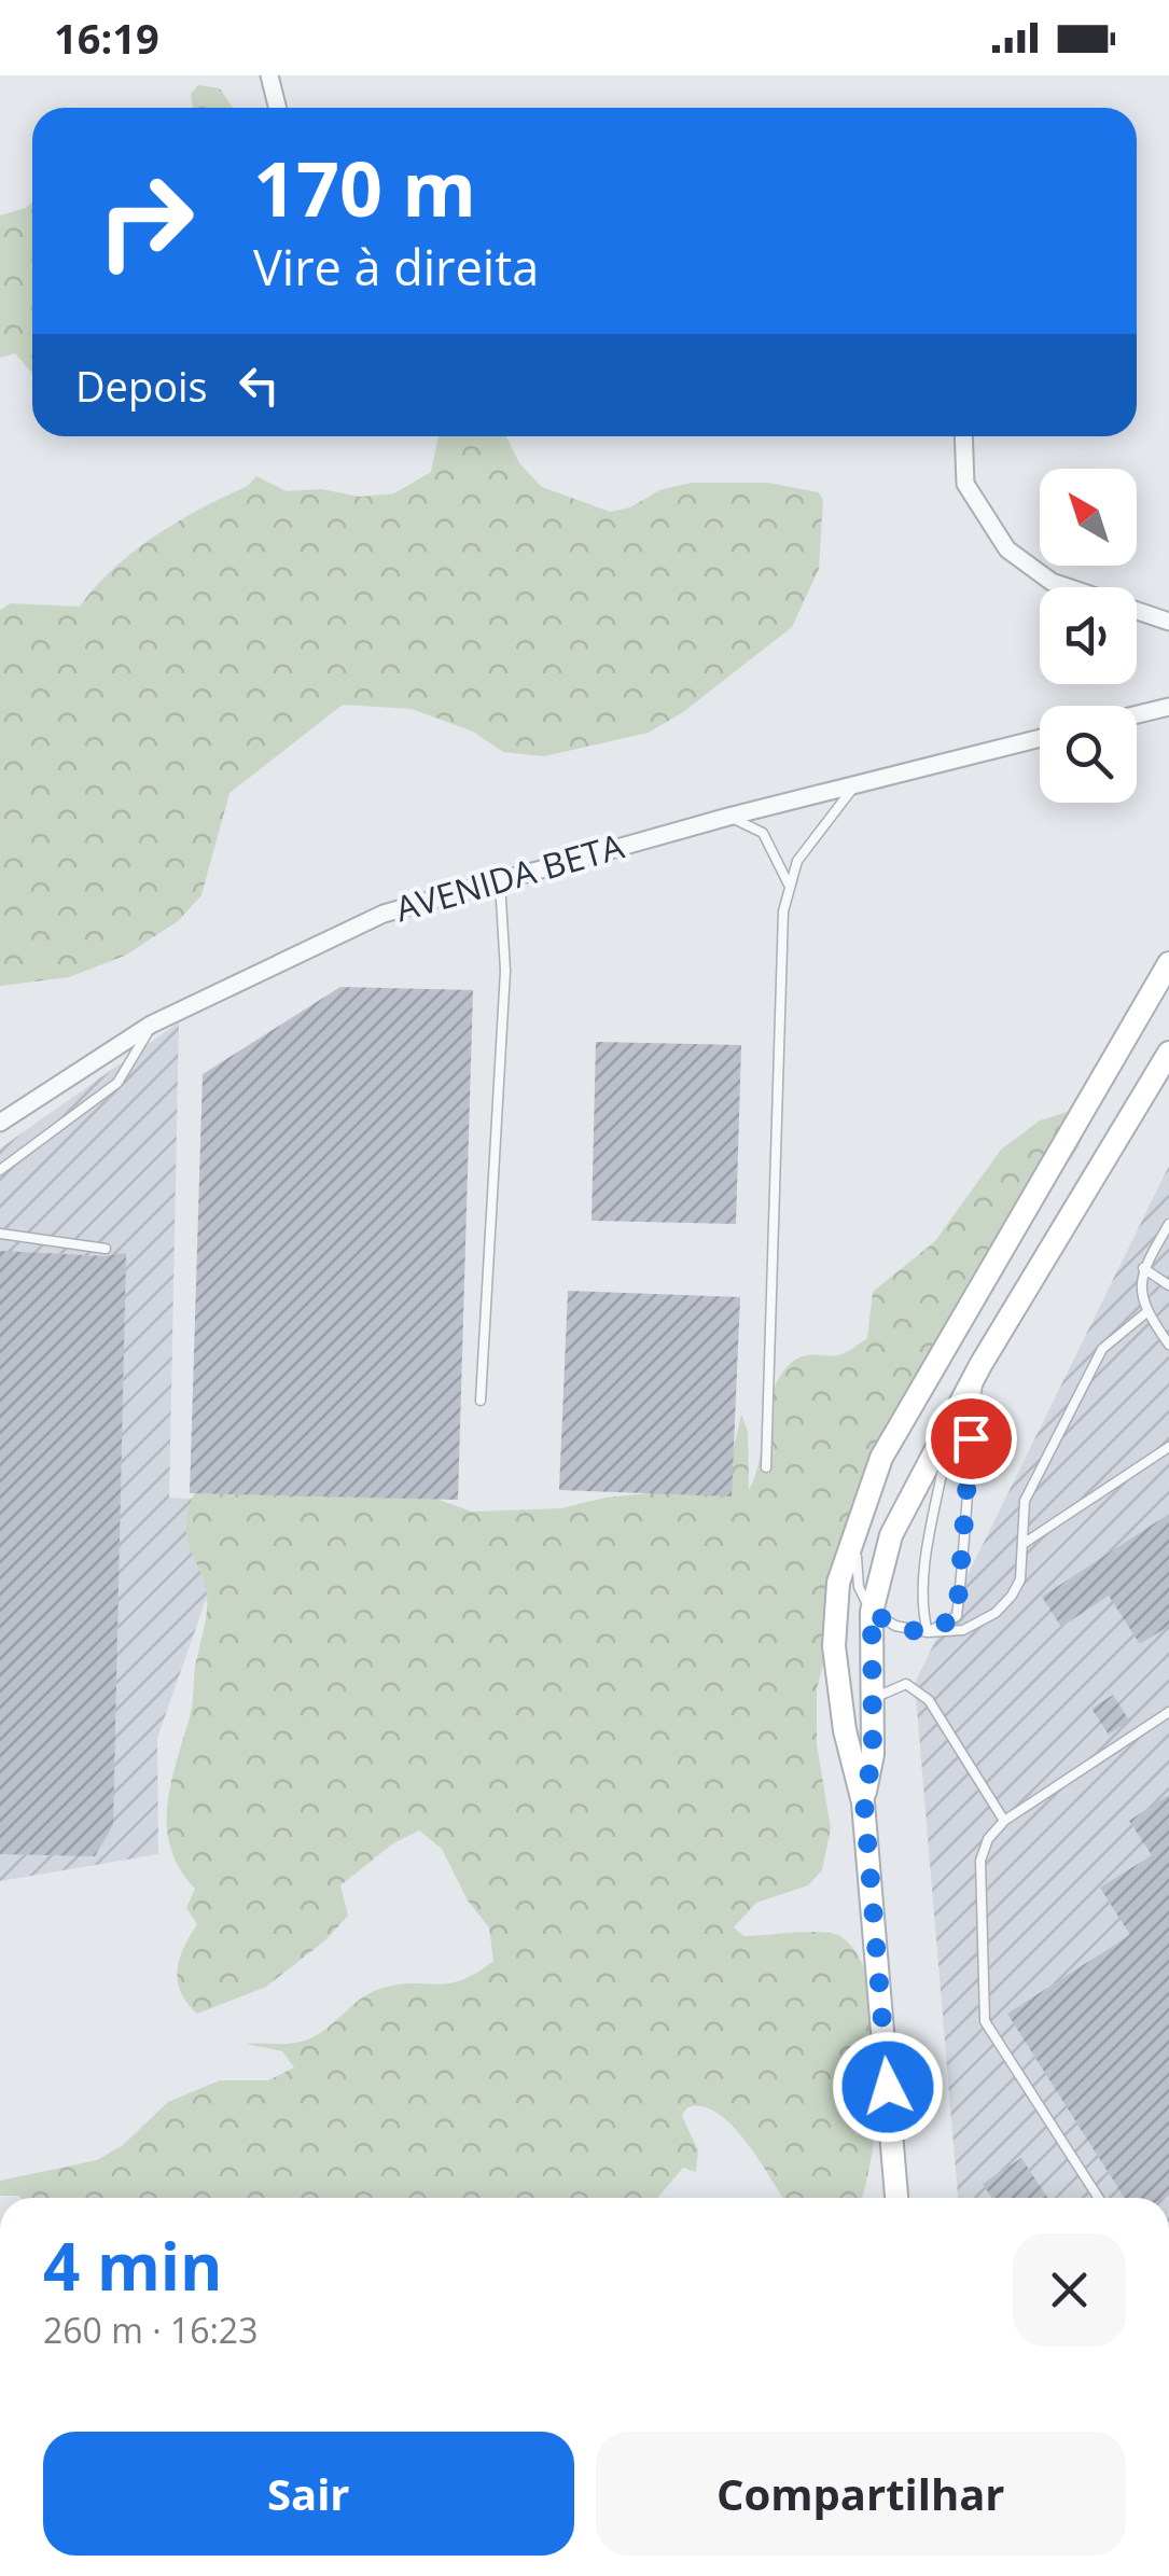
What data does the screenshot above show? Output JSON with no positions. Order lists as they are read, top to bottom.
{
  "streets": {
    "street": ["AVENIDA BETA"]
  },
  "north": "top left",
  "page": {
    "status": "16:19",
    "turn": ["170 m", "Vire à direita"],
    "then": "Depois",
    "heading": ["4 min", "260 m · 16:23"],
    "buttons": ["Sair", "Compartilhar"]
  }
}
